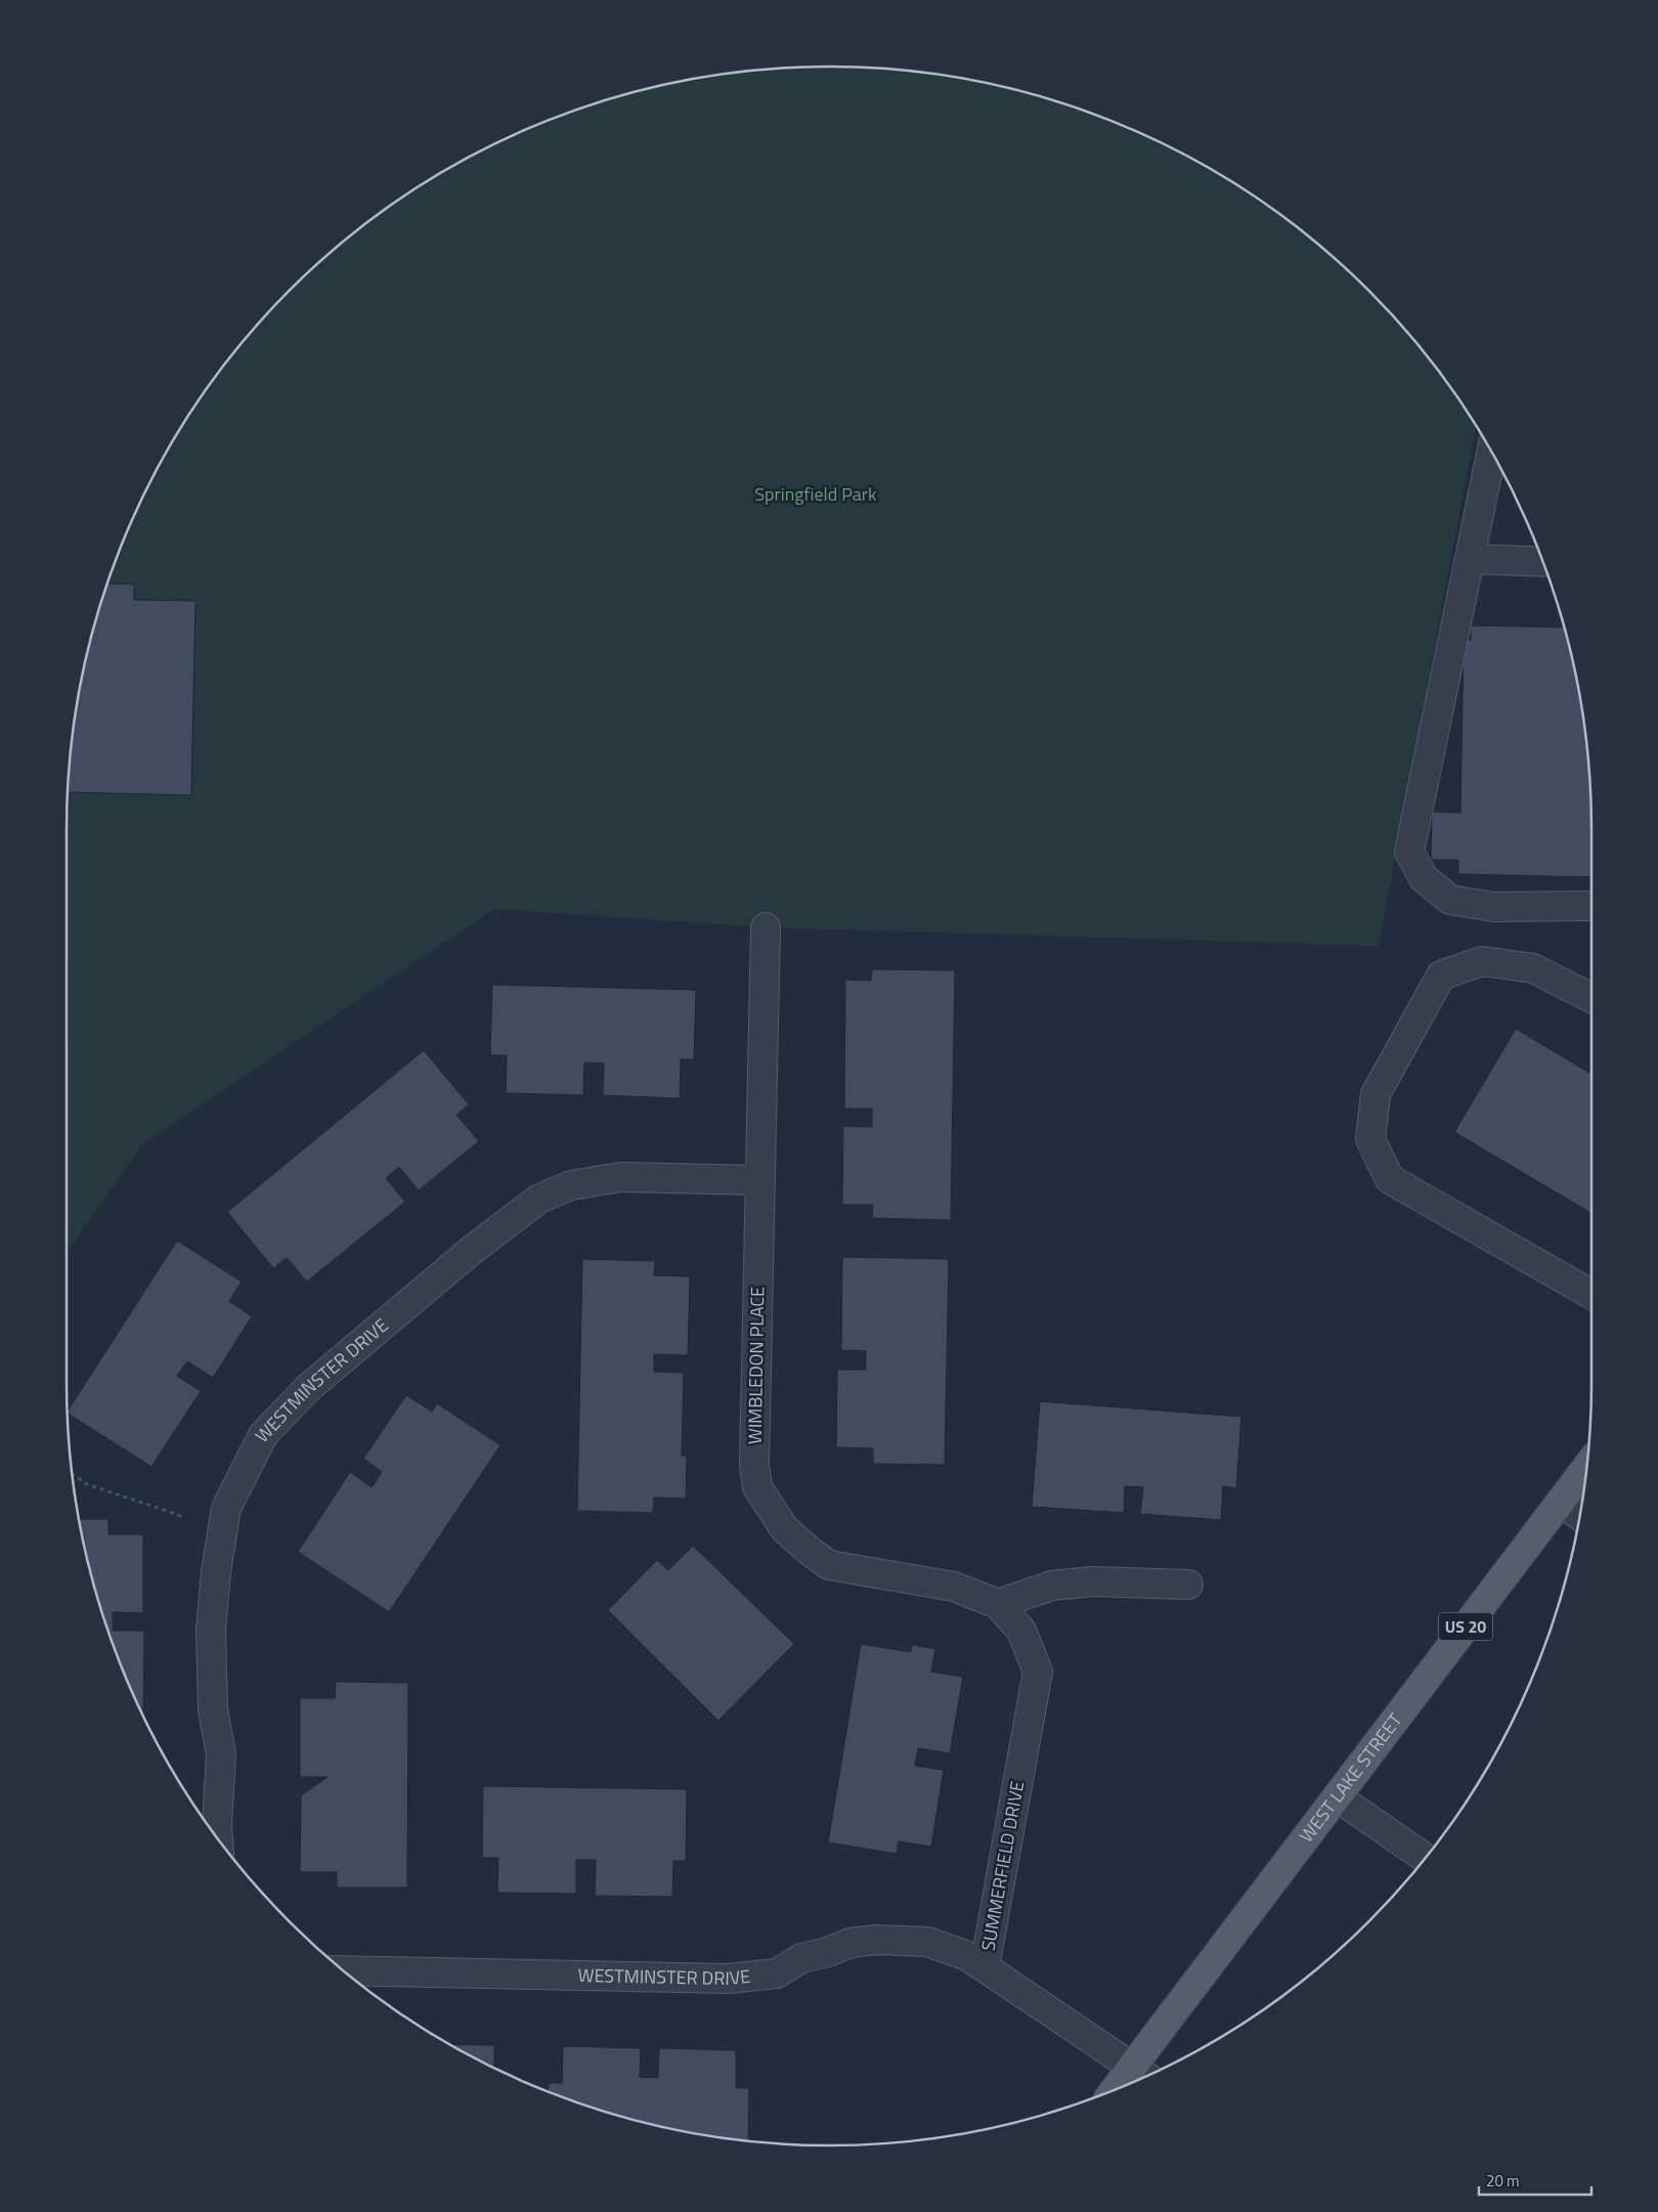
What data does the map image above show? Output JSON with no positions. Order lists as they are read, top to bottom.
{
  "streets": {
    "main road": ["US 20", "WEST LAKE STREET"],
    "street": ["WIMBLEDON PLACE", "WESTMINSTER DRIVE", "SUMMERFIELD DRIVE"]
  },
  "crossings": [
    ["WIMBLEDON PLACE", "WESTMINSTER DRIVE"],
    ["WIMBLEDON PLACE", "SUMMERFIELD DRIVE"],
    ["WESTMINSTER DRIVE", "SUMMERFIELD DRIVE"],
    ["WEST LAKE STREET", "SUMMERFIELD DRIVE"]
  ],
  "parks": ["Springfield Park"],
  "scale_bar": "20 m"
}
